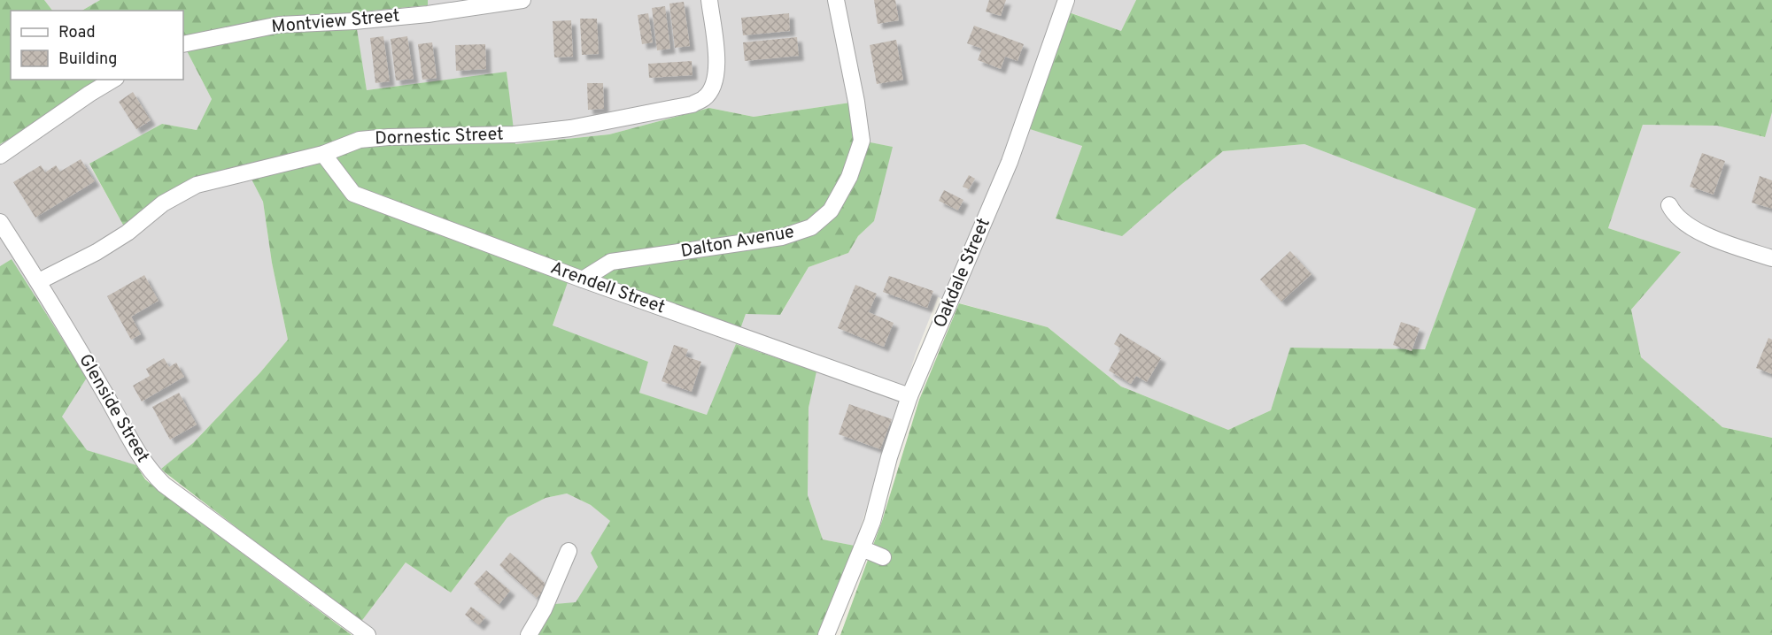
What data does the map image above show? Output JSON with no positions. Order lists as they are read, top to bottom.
{
  "streets": {
    "street": [
      "Montview Street",
      "Dornestic Street",
      "Dalton Avenue",
      "Oakdale Street",
      "Arendell Street",
      "Glenside Street"
    ]
  },
  "crossings": [
    ["Dornestic Street", "Arendell Street"],
    ["Dornestic Street", "Glenside Street"],
    ["Dalton Avenue", "Arendell Street"],
    ["Oakdale Street", "Arendell Street"]
  ],
  "legend": ["Road", "Building"]
}
